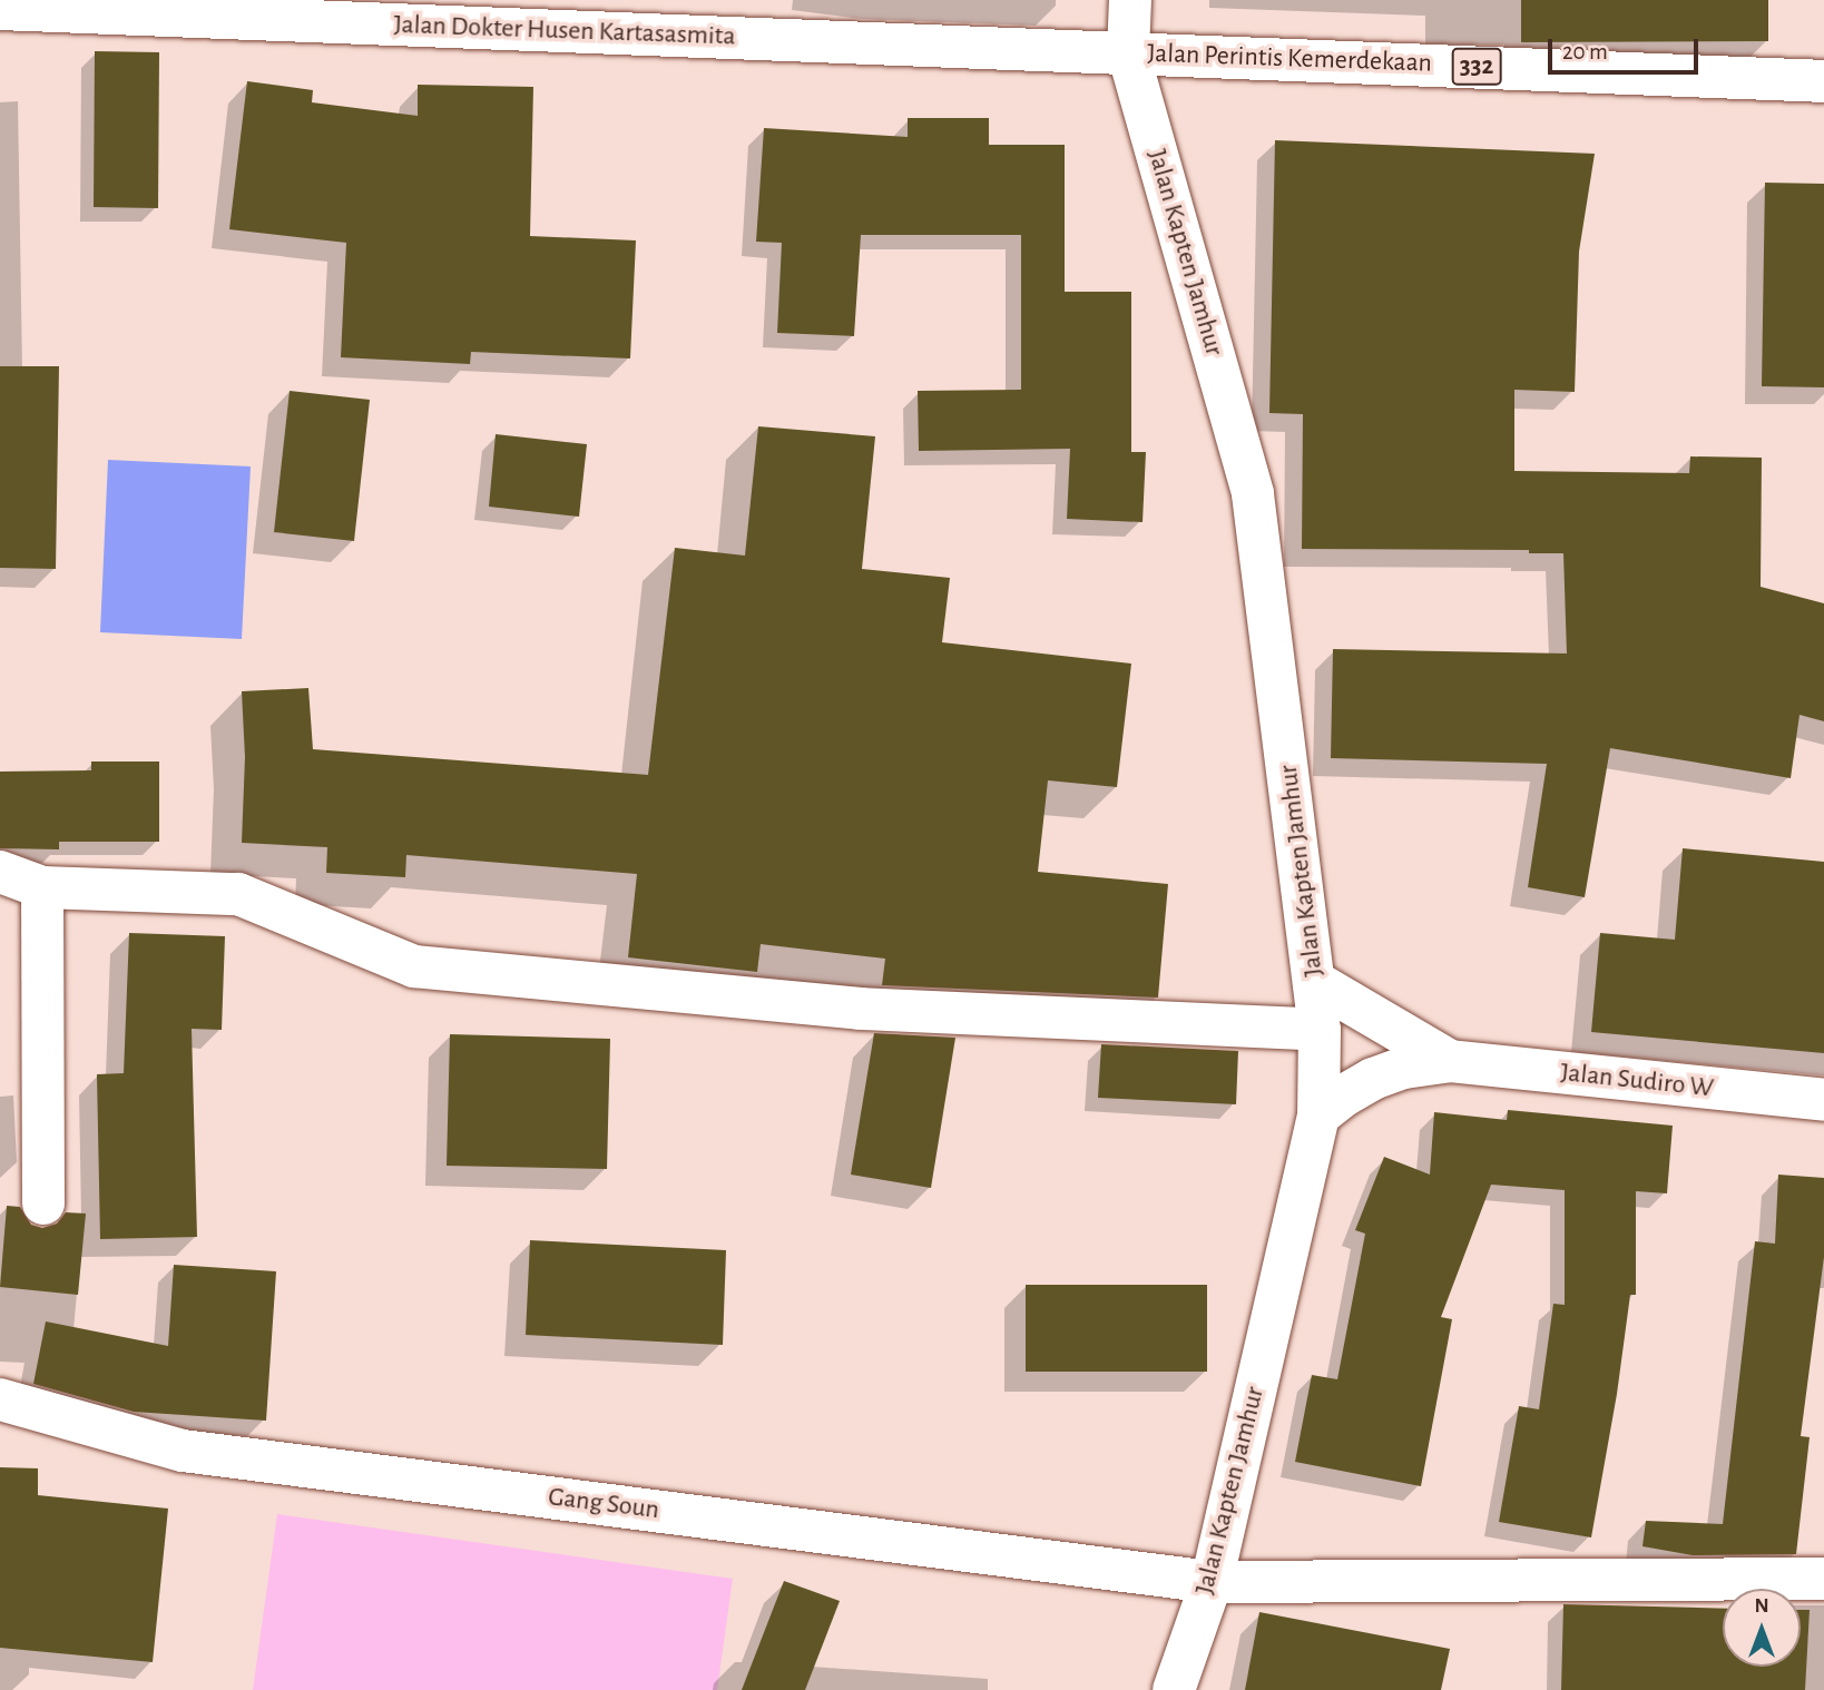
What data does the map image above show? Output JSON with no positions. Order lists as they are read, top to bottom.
{
  "streets": {
    "street": [
      "Jalan Dokter Husen Kartasasmita",
      "Jalan Perintis Kemerdekaan",
      "332",
      "Jalan Kapten Jamhur",
      "Jalan Sudiro W",
      "Gang Soun"
    ]
  },
  "crossings": [
    ["Jalan Dokter Husen Kartasasmita", "Jalan Perintis Kemerdekaan"],
    ["Jalan Dokter Husen Kartasasmita", "Jalan Kapten Jamhur"],
    ["Jalan Perintis Kemerdekaan", "Jalan Kapten Jamhur"],
    ["Jalan Kapten Jamhur", "Gang Soun"]
  ],
  "scale_bar": "20 m",
  "north": "top"
}
